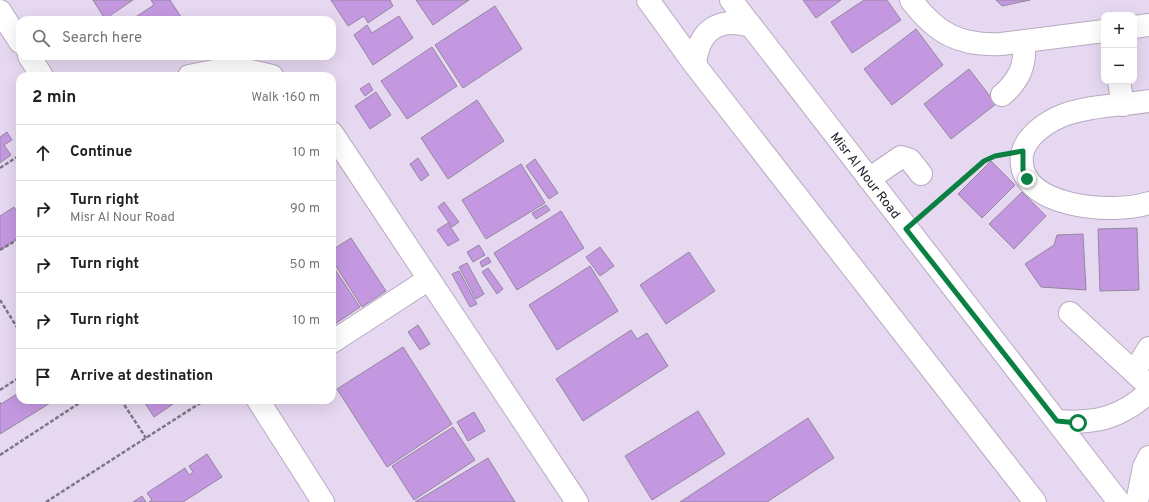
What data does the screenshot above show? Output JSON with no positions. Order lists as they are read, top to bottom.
{
  "streets": {
    "street": ["Misr Al Nour Road"]
  },
  "page": {
    "map_buttons": ["+", "−"],
    "search": "Search here",
    "heading": ["2 min", "Walk · 160 m"],
    "list": [
      ["Continue", "10 m"],
      ["Turn right", "Misr Al Nour Road", "90 m"],
      ["Turn right", "50 m"],
      ["Turn right", "10 m"],
      "Arrive at destination"
    ]
  }
}
